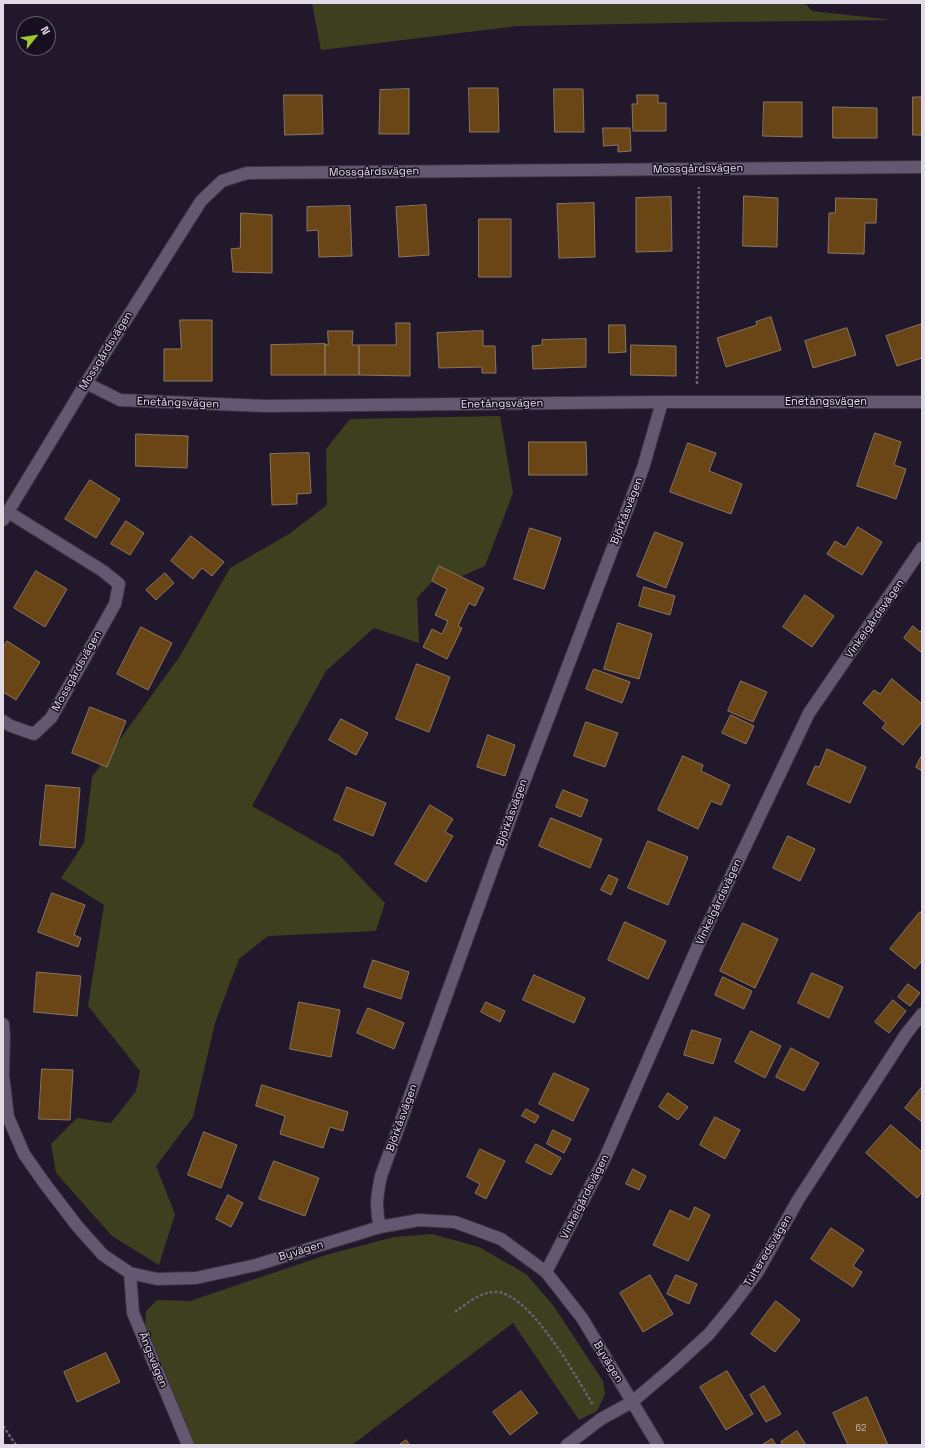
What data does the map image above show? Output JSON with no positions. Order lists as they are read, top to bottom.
{
  "streets": {
    "street": [
      "Mossgårdsvägen",
      "Enetångsvägen",
      "Björkåsvägen",
      "Vinkelgårdsvägen",
      "Byvägen",
      "Tulteredsvägen",
      "Ängsvägen"
    ]
  },
  "crossings": [
    ["Mossgårdsvägen", "Enetångsvägen"],
    ["Enetångsvägen", "Björkåsvägen"],
    ["Björkåsvägen", "Byvägen"],
    ["Vinkelgårdsvägen", "Byvägen"],
    ["Byvägen", "Tulteredsvägen"],
    ["Byvägen", "Ängsvägen"]
  ],
  "house_numbers": ["62"],
  "north": "top right"
}
